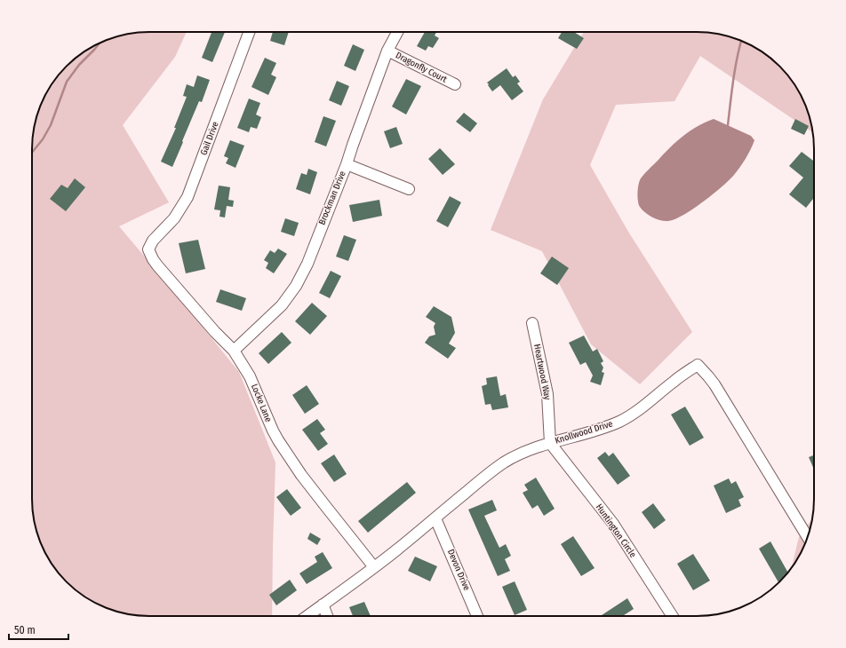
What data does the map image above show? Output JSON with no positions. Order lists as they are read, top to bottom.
{
  "streets": {
    "street": [
      "Dragonfly Court",
      "Gail Drive",
      "Brockman Drive",
      "Heartwood Way",
      "Locke Lane",
      "Knollwood Drive",
      "Huntington Circle",
      "Devon Drive"
    ]
  },
  "crossings": [
    ["Dragonfly Court", "Brockman Drive"],
    ["Gail Drive", "Locke Lane"],
    ["Brockman Drive", "Locke Lane"],
    ["Heartwood Way", "Knollwood Drive"],
    ["Heartwood Way", "Huntington Circle"],
    ["Locke Lane", "Knollwood Drive"],
    ["Knollwood Drive", "Huntington Circle"],
    ["Knollwood Drive", "Devon Drive"]
  ],
  "scale_bar": "50 m"
}
